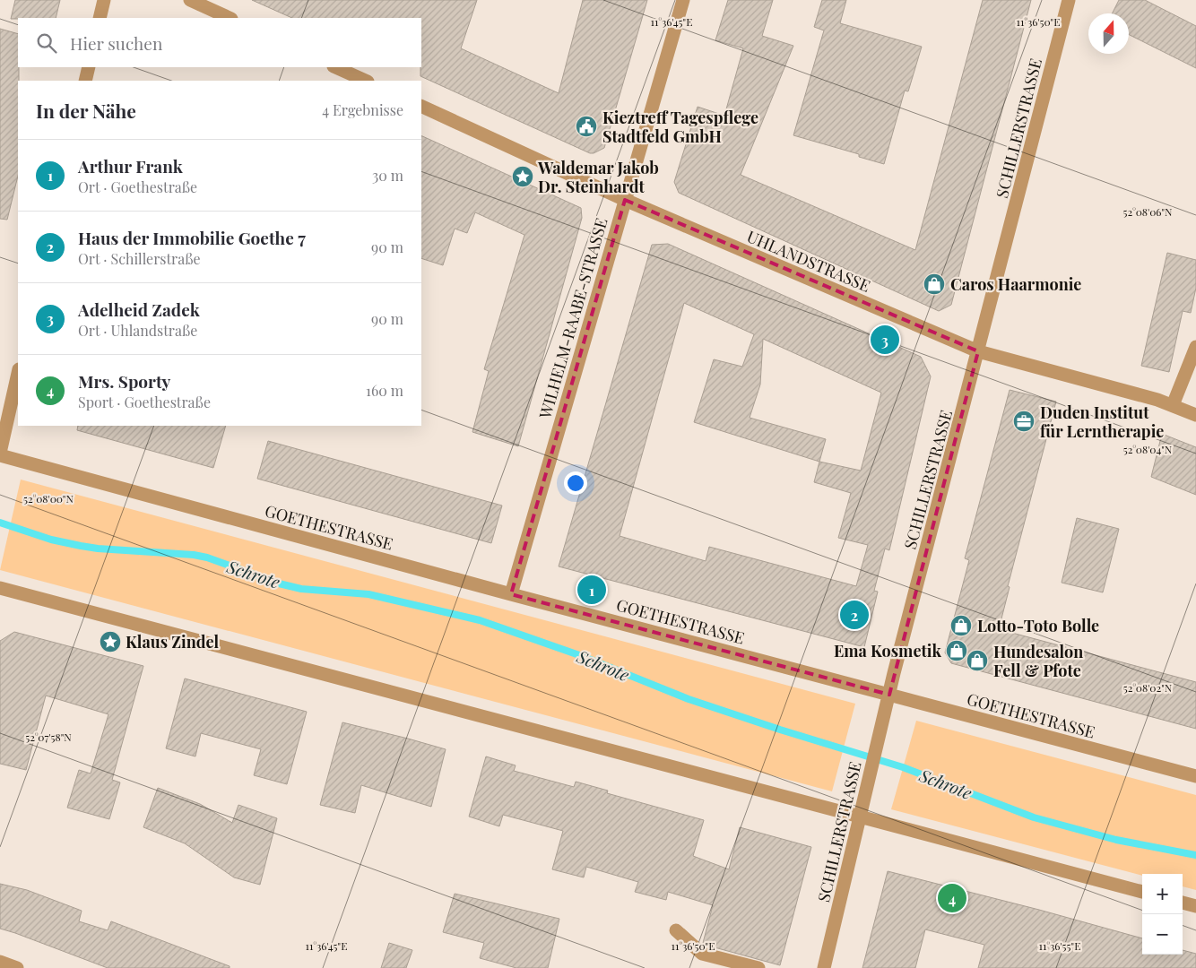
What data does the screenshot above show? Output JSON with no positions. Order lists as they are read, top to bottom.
{
  "streets": {
    "street": [
      "SCHILLERSTRASSE",
      "UHLANDSTRASSE",
      "WILHELM-RAABE-STRASSE",
      "GOETHESTRASSE"
    ]
  },
  "crossings": [
    ["SCHILLERSTRASSE", "UHLANDSTRASSE"],
    ["SCHILLERSTRASSE", "GOETHESTRASSE"],
    ["UHLANDSTRASSE", "WILHELM-RAABE-STRASSE"],
    ["WILHELM-RAABE-STRASSE", "GOETHESTRASSE"]
  ],
  "water": ["Schrote"],
  "places": {
    "public building": ["Kieztreff Tagespflege Stadtfeld GmbH"],
    "place": ["Waldemar Jakob Dr. Steinhardt", "Klaus Zindel"],
    "shop": [
      "Caros Haarmonie",
      "Lotto-Toto Bolle",
      "Ema Kosmetik",
      "Hundesalon Fell & Pfote"
    ],
    "office": ["Duden Institut für Lerntherapie"]
  },
  "north": "top",
  "page": {
    "search": "Hier suchen",
    "heading": ["In der Nähe", "4 Ergebnisse"],
    "list": [
      {
        "mark": "1",
        "name": "Arthur Frank",
        "note": "Ort · Goethestraße",
        "value": "30 m"
      },
      {
        "mark": "2",
        "name": "Haus der Immobilie Goethe 7",
        "note": "Ort · Schillerstraße",
        "value": "90 m"
      },
      {
        "mark": "3",
        "name": "Adelheid Zadek",
        "note": "Ort · Uhlandstraße",
        "value": "90 m"
      },
      {
        "mark": "4",
        "name": "Mrs. Sporty",
        "note": "Sport · Goethestraße",
        "value": "160 m"
      }
    ],
    "pins": [
      "3",
      "1",
      "2",
      "4"
    ],
    "map_buttons": ["+", "−"]
  },
  "coordinates": [
    "11°36'45\"E",
    "11°36'50\"E",
    "52°08'06\"N",
    "52°08'04\"N",
    "52°08'00\"N",
    "52°08'02\"N",
    "52°07'58\"N",
    "11°36'55\"E"
  ]
}
